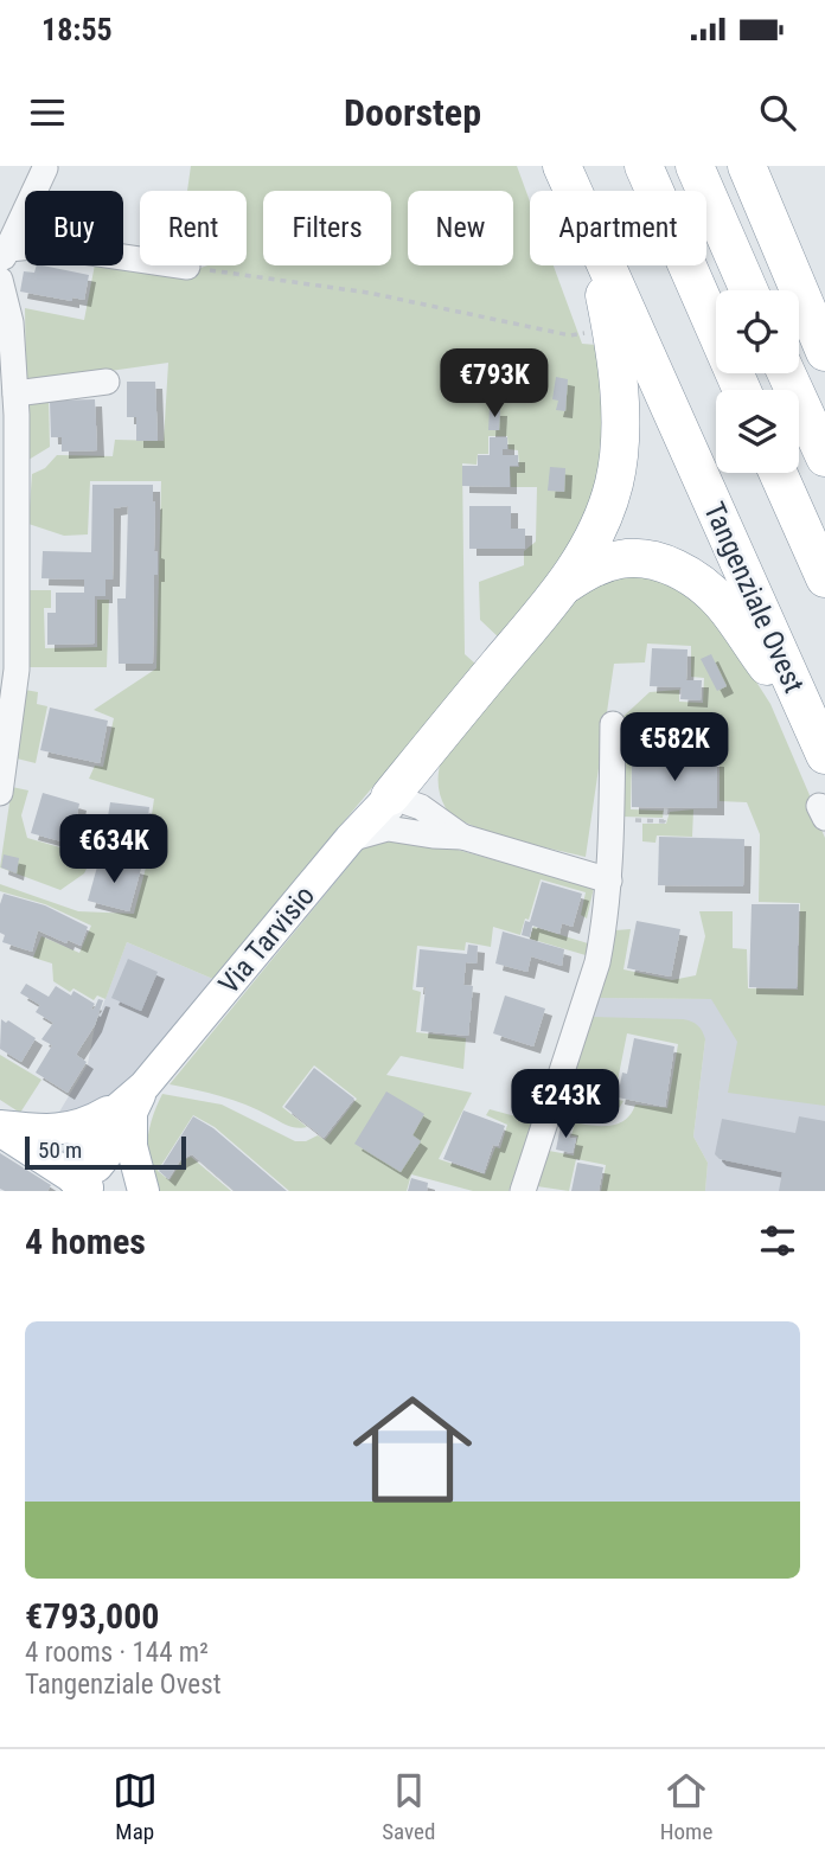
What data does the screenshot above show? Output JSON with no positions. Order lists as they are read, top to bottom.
{
  "streets": {
    "highway": ["Tangenziale Ovest"],
    "main road": ["Via Tarvisio"]
  },
  "scale_bar": "50 m",
  "page": {
    "status": "18:55",
    "header": "Doorstep",
    "chip": [
      "Buy",
      "Rent",
      "Filters",
      "New",
      "Apartment"
    ],
    "price": [
      "€793K",
      "€582K",
      "€634K",
      "€243K"
    ],
    "scale": "50 m",
    "heading": "4 homes",
    "list": [
      {
        "name": "€793,000",
        "note": "4 rooms · 144 m² · Tangenziale Ovest"
      }
    ],
    "tabs": ["Map", "Saved", "Home"]
  }
}
